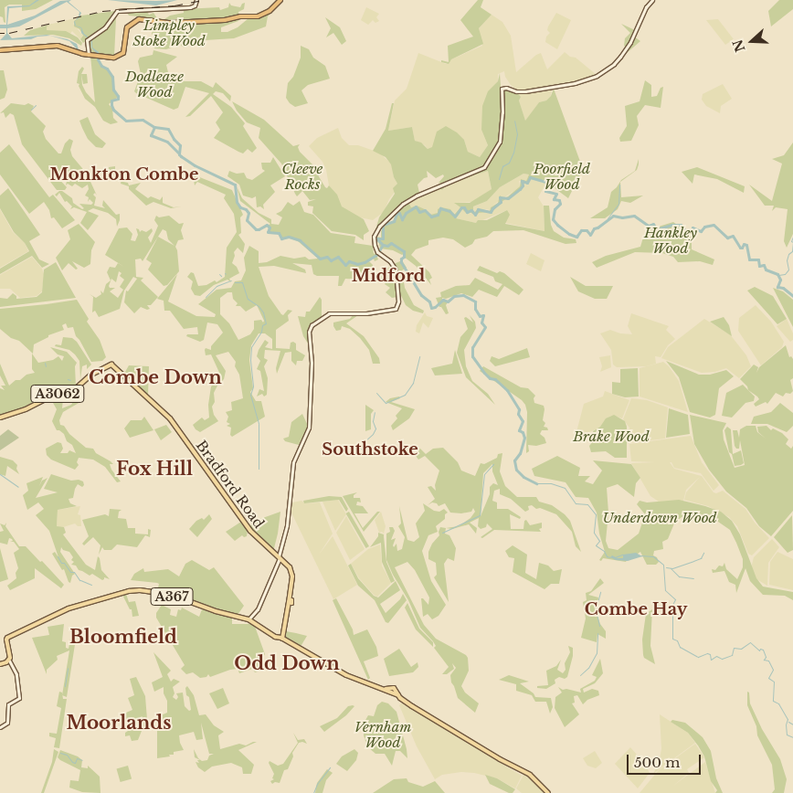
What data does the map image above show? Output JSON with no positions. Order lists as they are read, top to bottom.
{
  "streets": {
    "main road": ["A3062", "Bradford Road", "A367"]
  },
  "crossings": [
    ["A3062", "Bradford Road"],
    ["A3062", "A367"]
  ],
  "districts": [
    "Monkton Combe",
    "Midford",
    "Combe Down",
    "Southstoke",
    "Fox Hill",
    "Combe Hay",
    "Bloomfield",
    "Odd Down",
    "Moorlands"
  ],
  "parks": [
    "Limpley Stoke Wood",
    "Dodleaze Wood",
    "Cleeve Rocks",
    "Poorfield Wood",
    "Hankley Wood",
    "Brake Wood",
    "Underdown Wood",
    "Vernham Wood"
  ],
  "scale_bar": "500 m",
  "north": "left"
}
